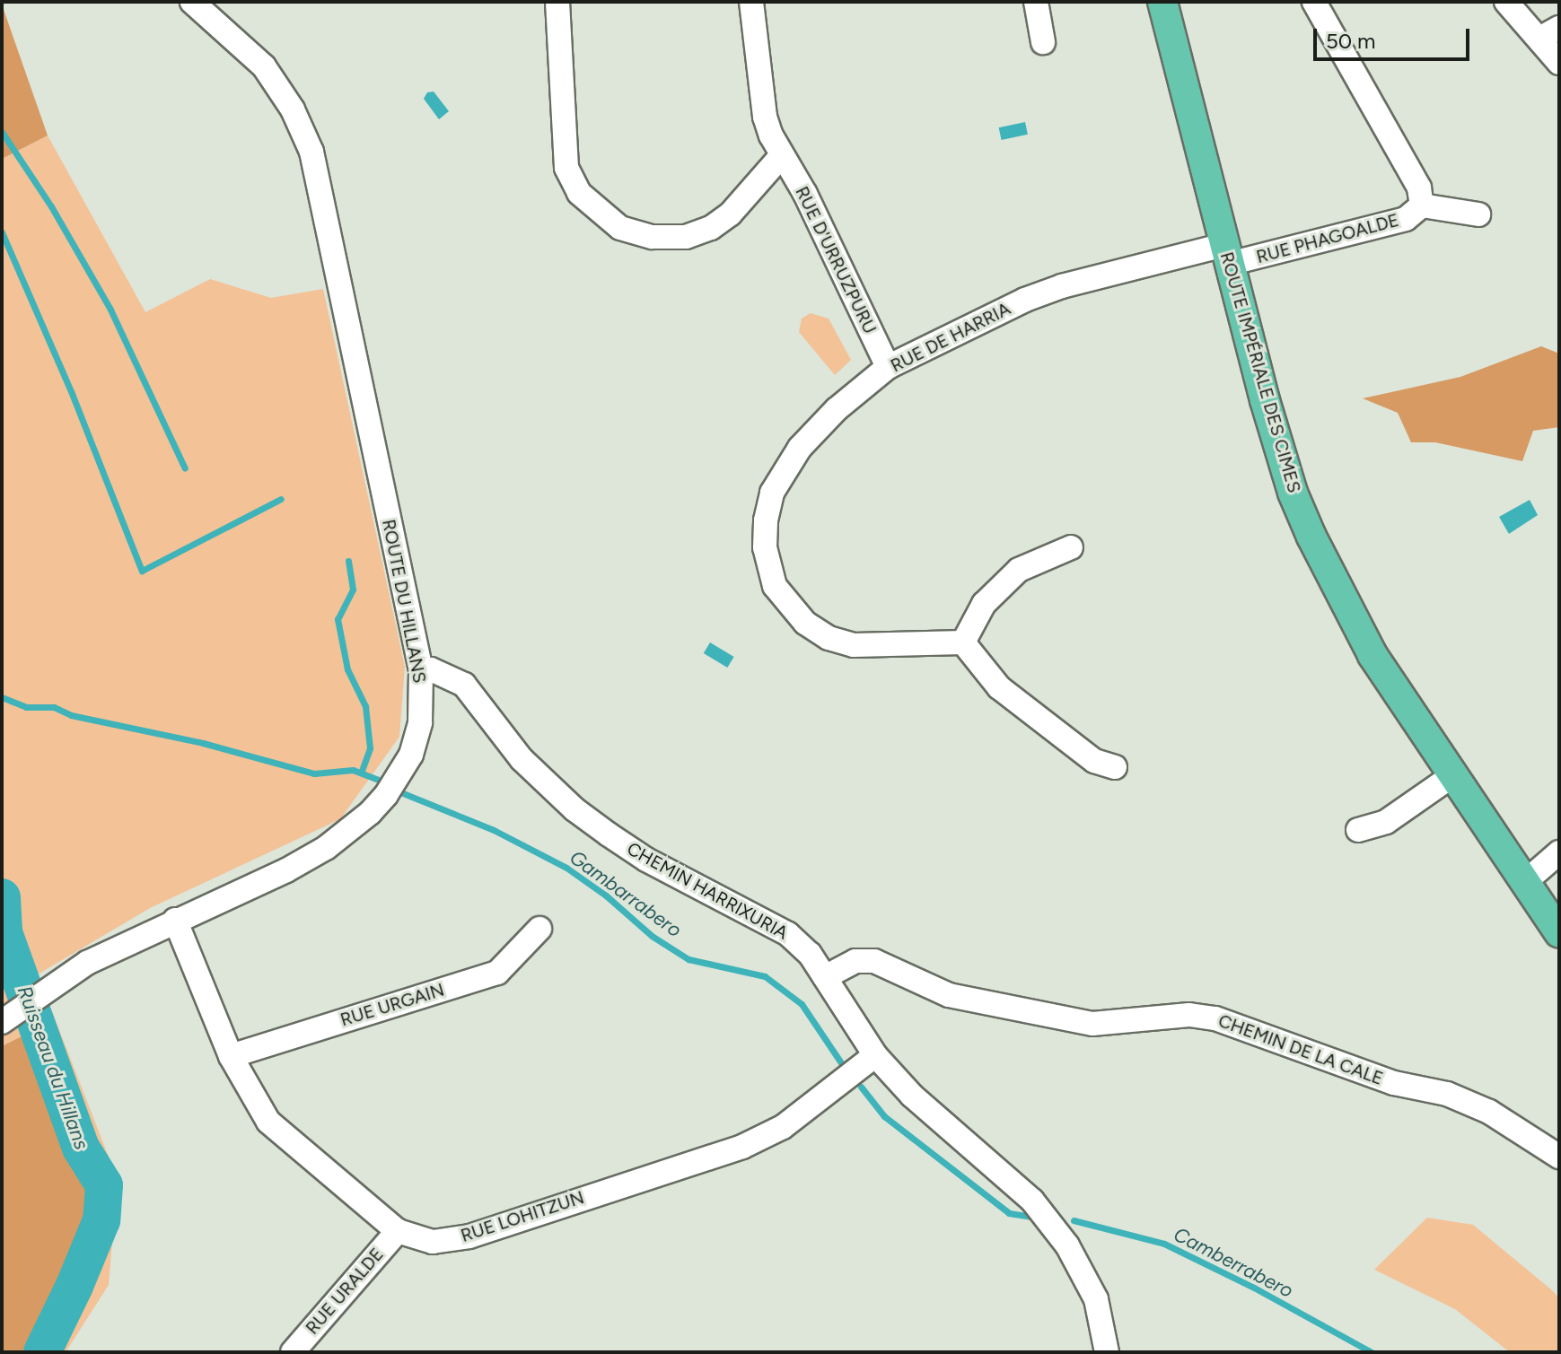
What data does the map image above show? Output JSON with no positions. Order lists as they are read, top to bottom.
{
  "streets": {
    "main road": ["ROUTE IMPÉRIALE DES CIMES"],
    "street": [
      "RUE PHAGOALDE",
      "RUE D'URRUZPURU",
      "RUE DE HARRIA",
      "ROUTE DU HILLANS",
      "CHEMIN HARRIXURIA",
      "RUE URGAIN",
      "CHEMIN DE LA CALE",
      "RUE LOHITZUN",
      "RUE URALDE"
    ]
  },
  "crossings": [
    ["RUE PHAGOALDE", "RUE DE HARRIA"],
    ["RUE PHAGOALDE", "ROUTE IMPÉRIALE DES CIMES"],
    ["RUE D'URRUZPURU", "RUE DE HARRIA"],
    ["RUE DE HARRIA", "ROUTE IMPÉRIALE DES CIMES"],
    ["ROUTE DU HILLANS", "CHEMIN HARRIXURIA"],
    ["ROUTE DU HILLANS", "RUE LOHITZUN"],
    ["CHEMIN HARRIXURIA", "CHEMIN DE LA CALE"],
    ["CHEMIN HARRIXURIA", "RUE LOHITZUN"],
    ["RUE URGAIN", "RUE LOHITZUN"],
    ["RUE LOHITZUN", "RUE URALDE"]
  ],
  "water": ["Gambarrabero", "Ruisseau du Hillans", "Camberrabero"],
  "scale_bar": "50 m"
}
